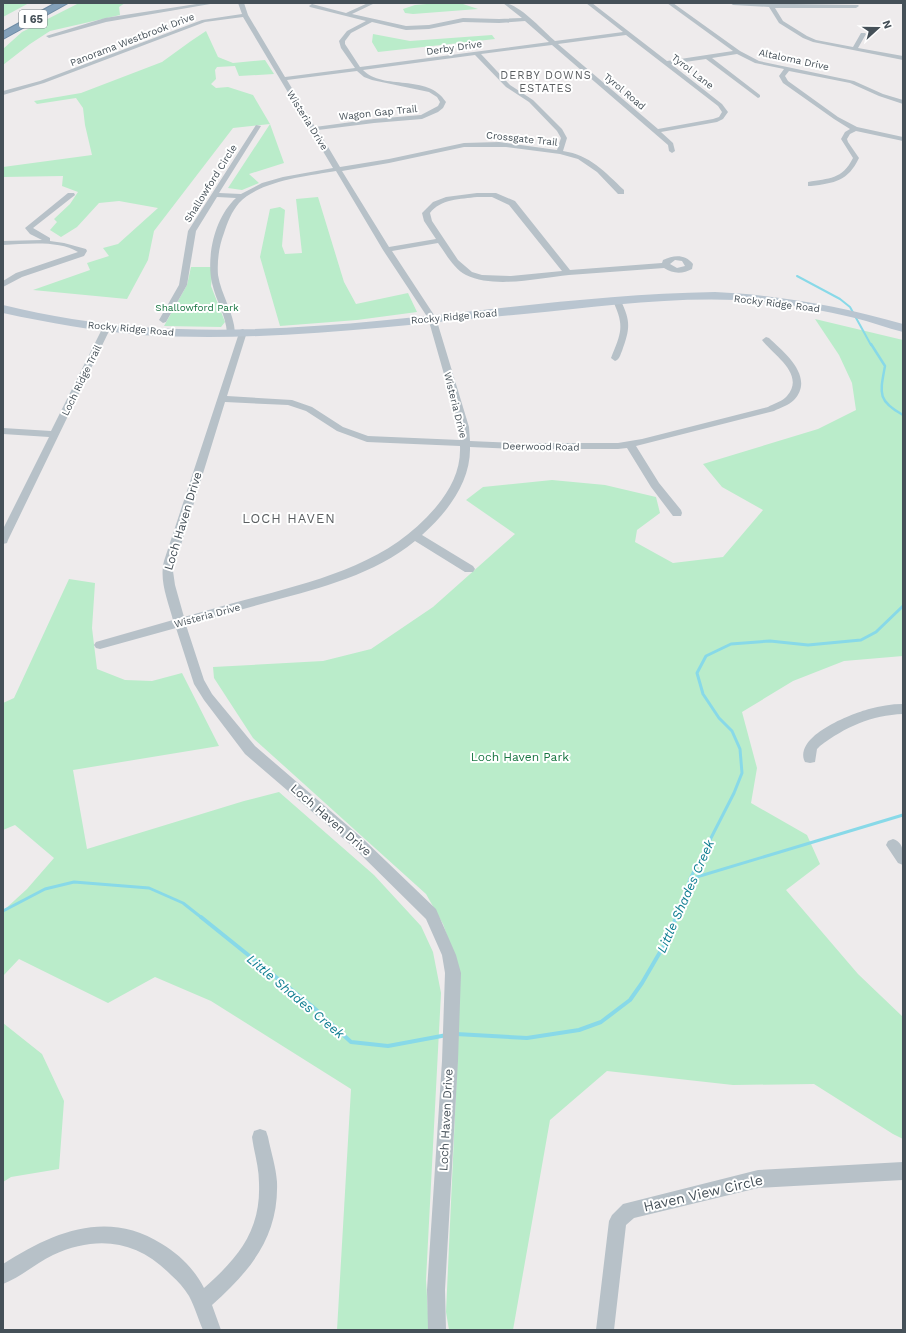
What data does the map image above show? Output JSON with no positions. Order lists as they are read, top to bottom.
{
  "streets": {
    "highway": ["I 65"],
    "main road": ["Rocky Ridge Road"],
    "street": [
      "Panorama Westbrook Drive",
      "Derby Drive",
      "Altaloma Drive",
      "Tyrol Lane",
      "Tyrol Road",
      "Wagon Gap Trail",
      "Wisteria Drive",
      "Crossgate Trail",
      "Shallowford Circle",
      "Loch Ridge Trail",
      "Deerwood Road",
      "Loch Haven Drive",
      "Haven View Circle"
    ]
  },
  "crossings": [
    ["Panorama Westbrook Drive", "Wisteria Drive"],
    ["Derby Drive", "Tyrol Lane"],
    ["Derby Drive", "Tyrol Road"],
    ["Derby Drive", "Wagon Gap Trail"],
    ["Derby Drive", "Wisteria Drive"],
    ["Tyrol Lane", "Tyrol Road"],
    ["Wagon Gap Trail", "Wisteria Drive"],
    ["Wisteria Drive", "Crossgate Trail"],
    ["Wisteria Drive", "Rocky Ridge Road"],
    ["Wisteria Drive", "Deerwood Road"],
    ["Wisteria Drive", "Loch Haven Drive"],
    ["Rocky Ridge Road", "Loch Ridge Trail"],
    ["Rocky Ridge Road", "Loch Haven Drive"],
    ["Deerwood Road", "Loch Haven Drive"]
  ],
  "districts": ["DERBY DOWNS ESTATES", "LOCH HAVEN"],
  "water": ["Little Shades Creek"],
  "parks": ["Shallowford Park", "Loch Haven Park"],
  "north": "right"
}
